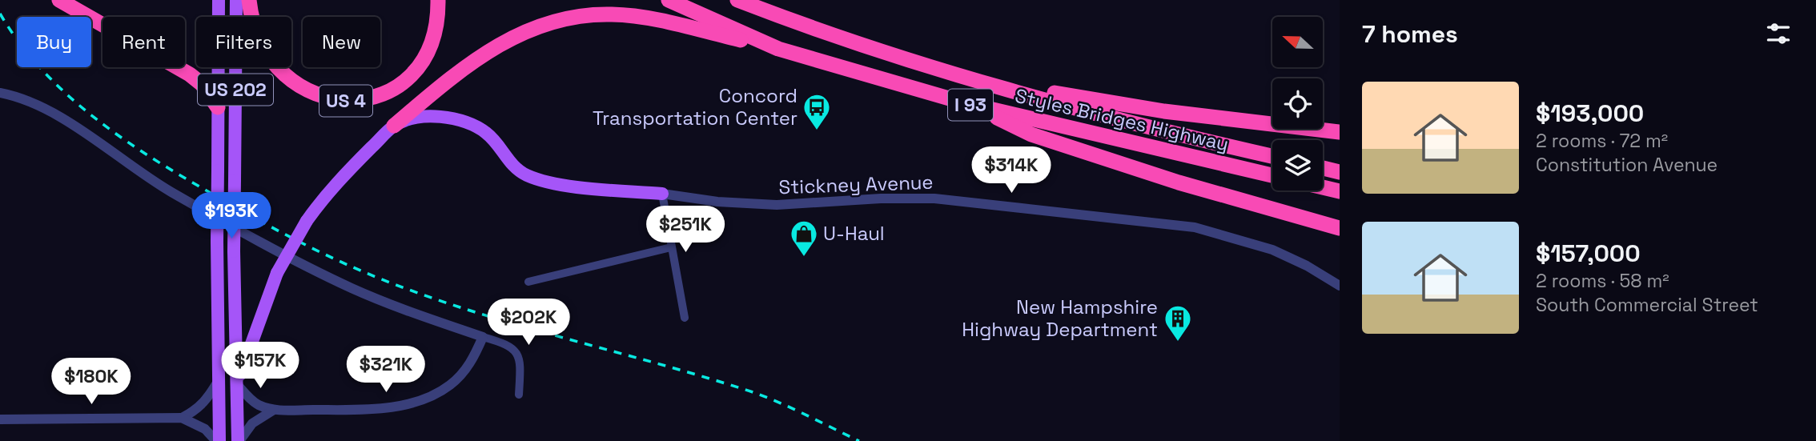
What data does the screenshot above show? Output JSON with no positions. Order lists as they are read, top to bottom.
{
  "streets": {
    "highway": ["US 4", "I 93", "Styles Bridges Highway"],
    "main road": ["US 202"],
    "street": ["Stickney Avenue"]
  },
  "places": {
    "bus stop": ["Concord Transportation Center"],
    "shop": ["U-Haul"],
    "building": ["New Hampshire Highway Department"]
  },
  "north": "left",
  "page": {
    "heading": "7 homes",
    "chip": [
      "Buy",
      "Rent",
      "Filters",
      "New"
    ],
    "list": [
      {
        "name": "$193,000",
        "note": "2 rooms · 72 m² · Constitution Avenue"
      },
      {
        "name": "$157,000",
        "note": "2 rooms · 58 m² · South Commercial Street"
      }
    ],
    "price": [
      "$314K",
      "$193K",
      "$251K",
      "$202K",
      "$157K",
      "$321K",
      "$180K"
    ]
  }
}
